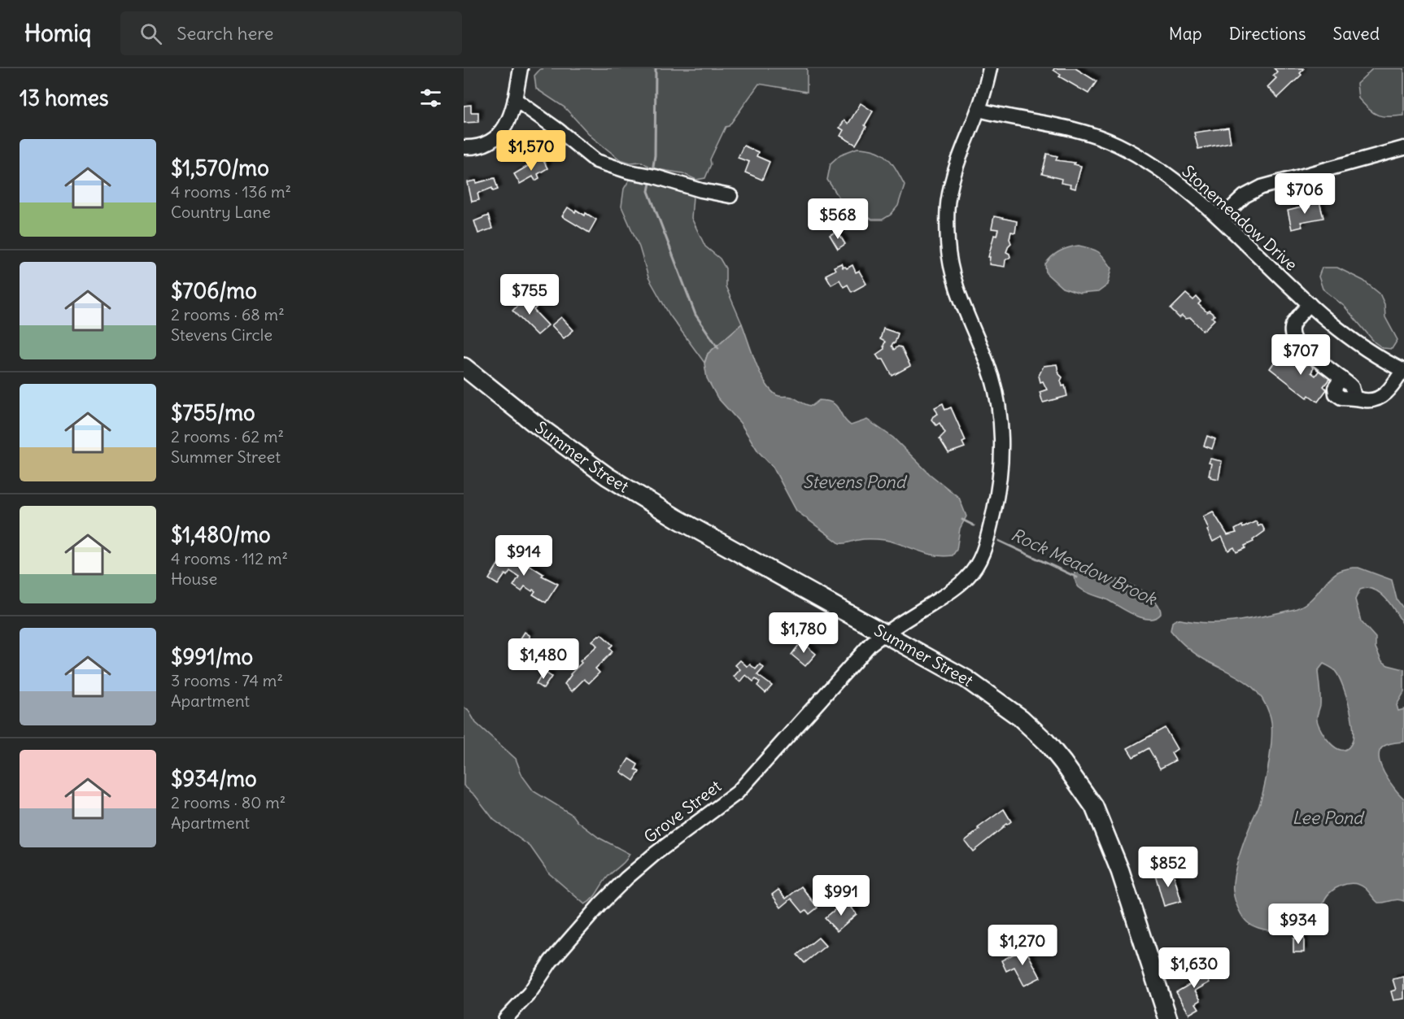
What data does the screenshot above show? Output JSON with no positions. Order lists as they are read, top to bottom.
{
  "streets": {
    "main road": ["Summer Street"],
    "street": ["Stonemeadow Drive", "Grove Street"]
  },
  "crossings": [
    ["Stonemeadow Drive", "Grove Street"],
    ["Summer Street", "Grove Street"]
  ],
  "water": ["Stevens Pond", "Rock Meadow Brook", "Lee Pond"],
  "page": {
    "header": "Homiq",
    "search": "Search here",
    "nav": ["Map", "Directions", "Saved"],
    "heading": "13 homes",
    "list": [
      {
        "name": "$1,570/mo",
        "note": "4 rooms · 136 m² · Country Lane"
      },
      {
        "name": "$706/mo",
        "note": "2 rooms · 68 m² · Stevens Circle"
      },
      {
        "name": "$755/mo",
        "note": "2 rooms · 62 m² · Summer Street"
      },
      {
        "name": "$1,480/mo",
        "note": "4 rooms · 112 m² · House"
      },
      {
        "name": "$991/mo",
        "note": "3 rooms · 74 m² · Apartment"
      },
      {
        "name": "$934/mo",
        "note": "2 rooms · 80 m² · Apartment"
      }
    ],
    "price": [
      "$1,570",
      "$706",
      "$568",
      "$755",
      "$707",
      "$914",
      "$1,780",
      "$1,480",
      "$852",
      "$991",
      "$934",
      "$1,270",
      "$1,630"
    ]
  }
}
